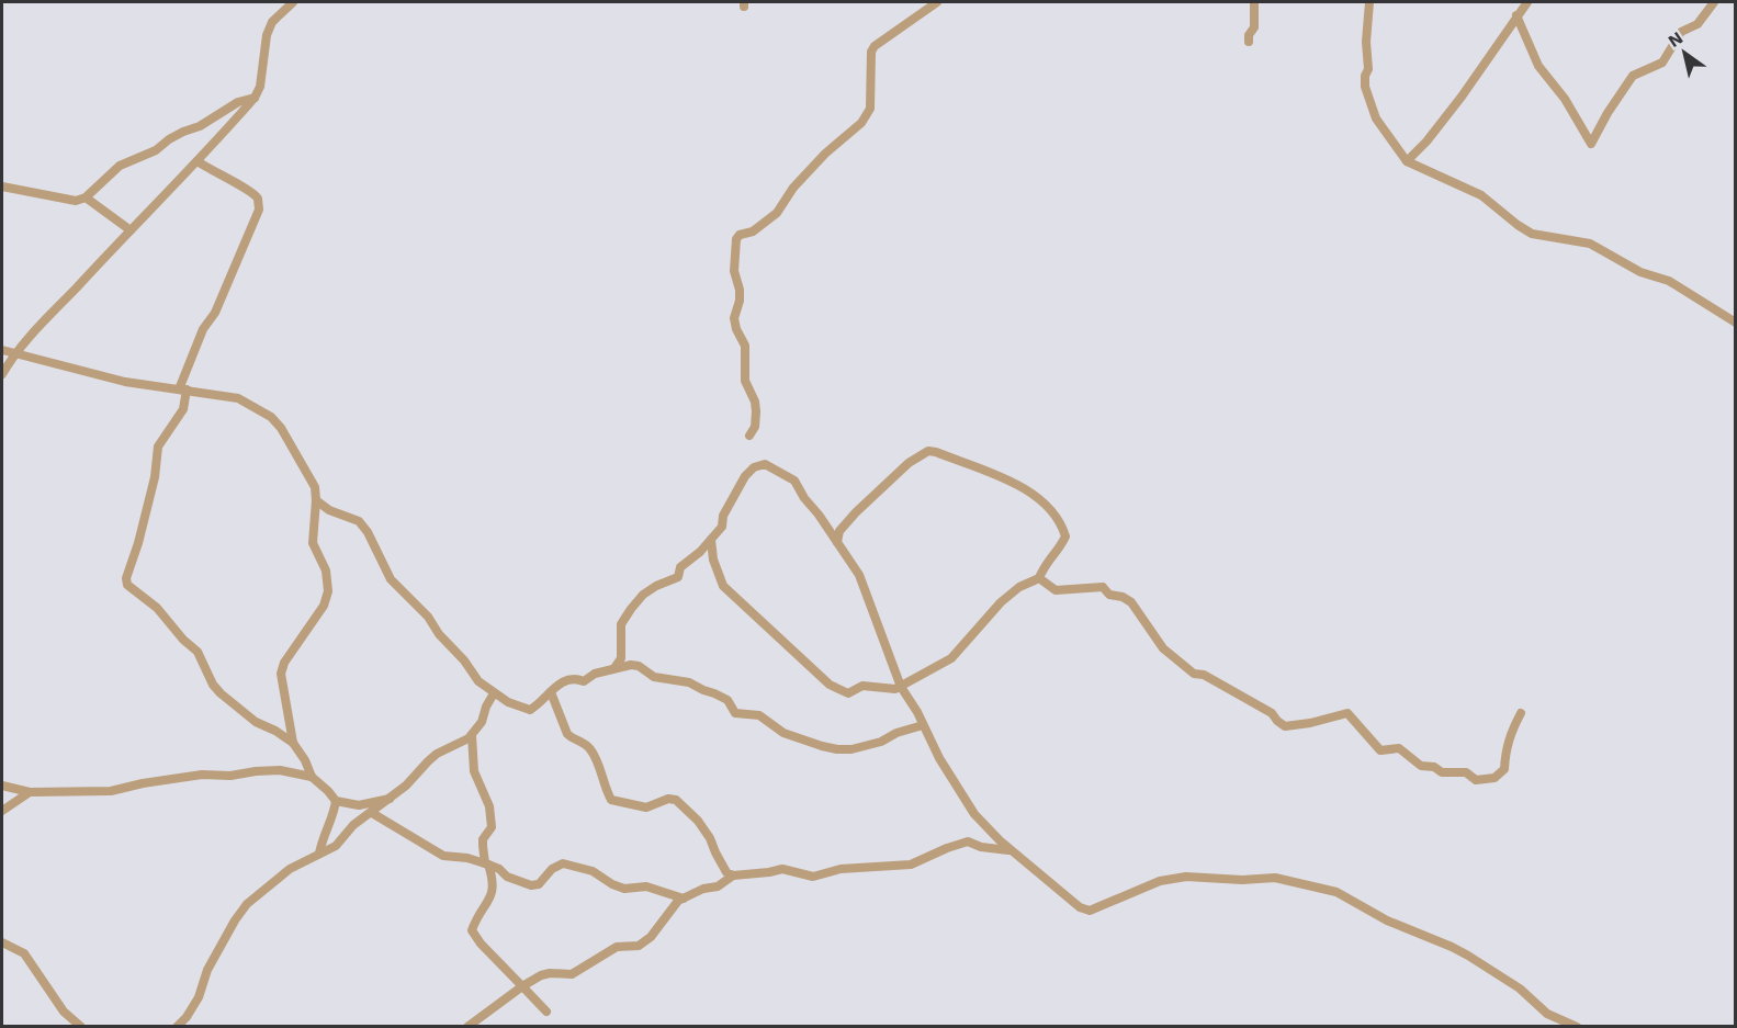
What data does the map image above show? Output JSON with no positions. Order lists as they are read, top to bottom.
{
  "north": "top left"
}
